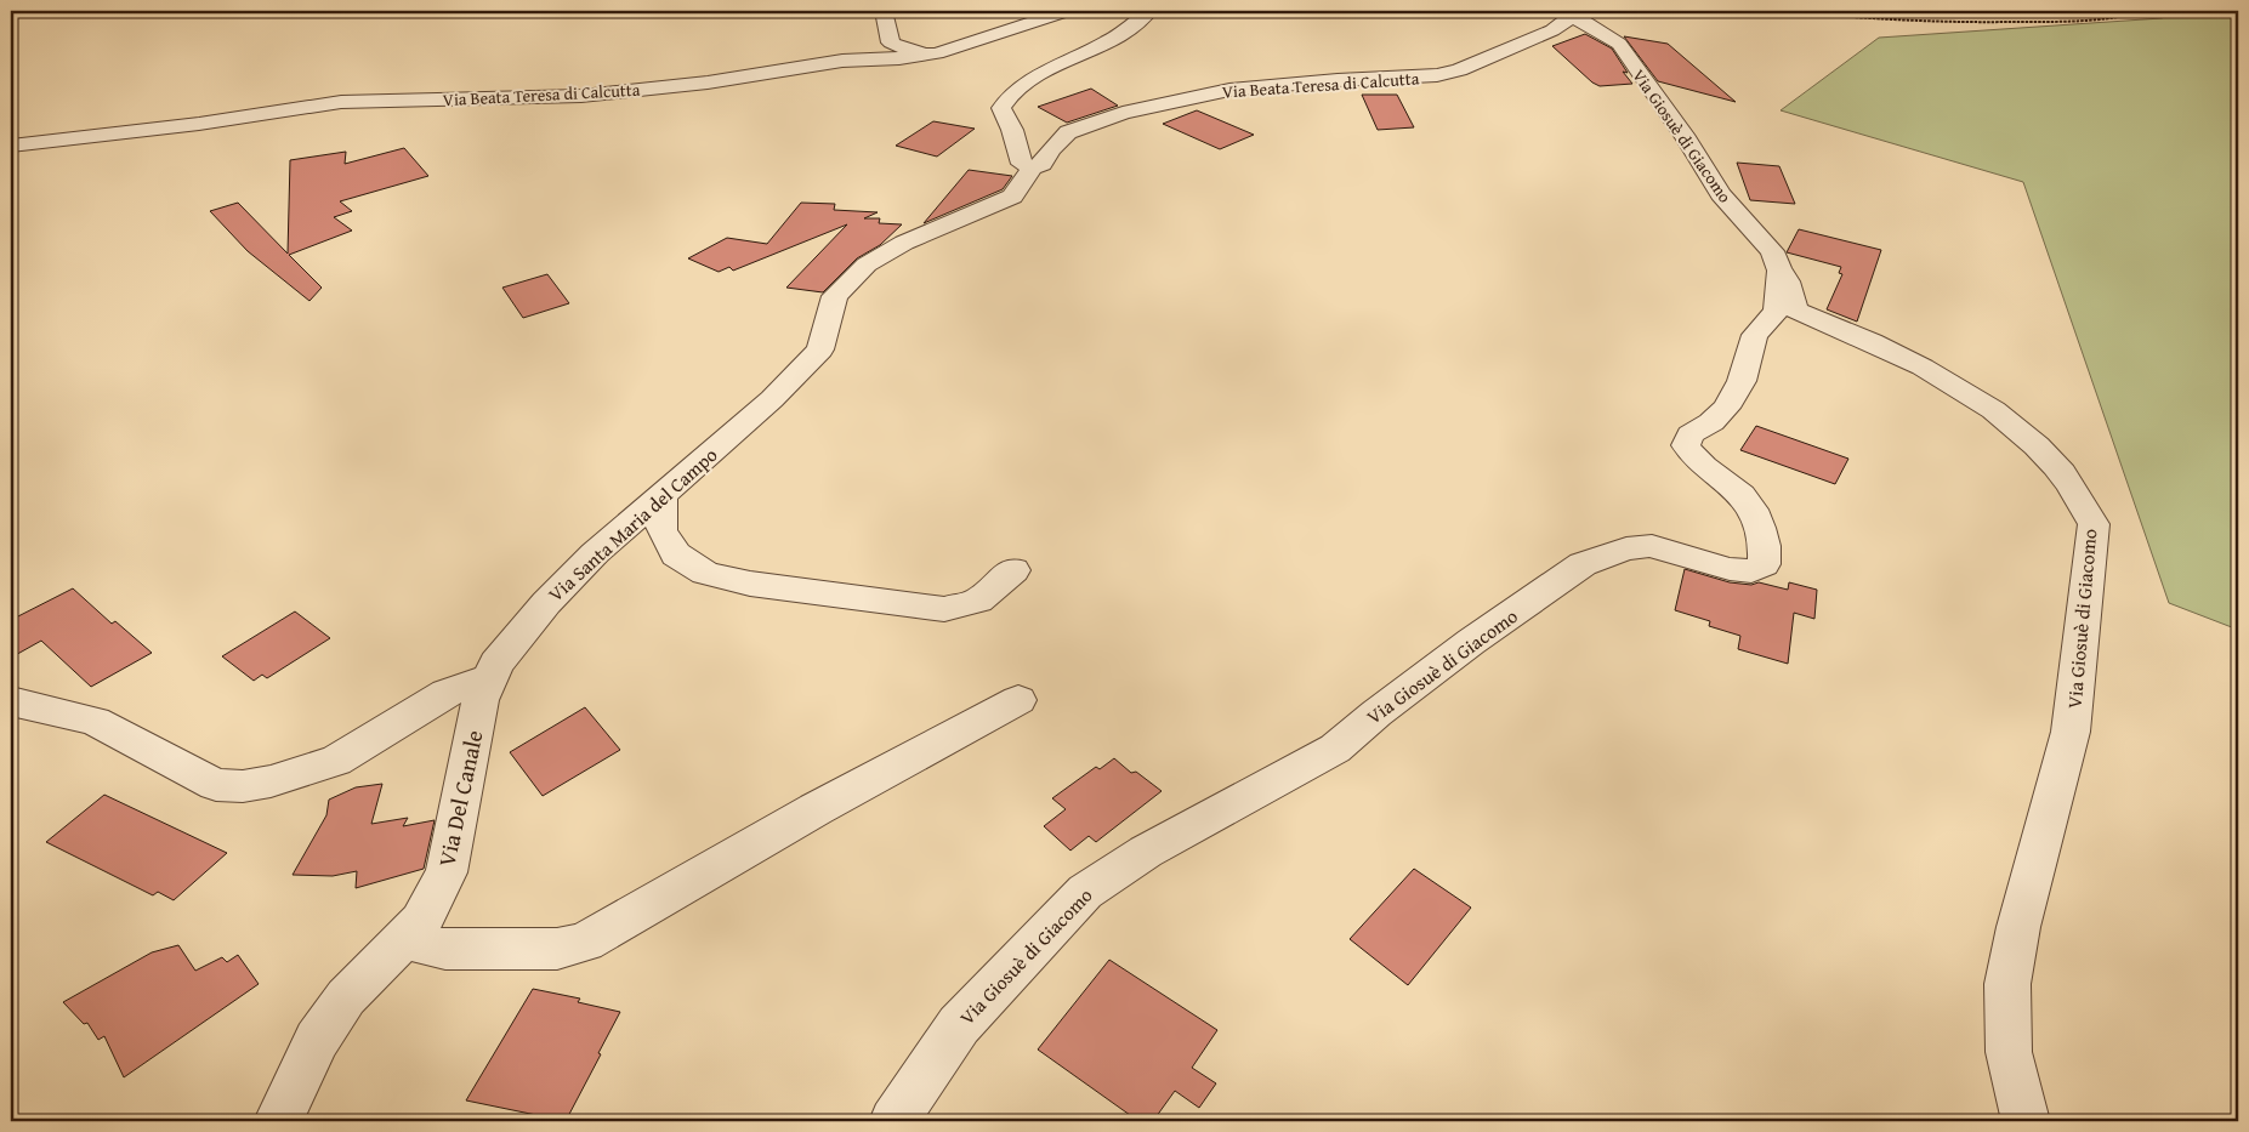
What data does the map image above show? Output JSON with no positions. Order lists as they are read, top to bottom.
{
  "streets": {
    "street": [
      "Via Beata Teresa di Calcutta",
      "Via Giosuè di Giacomo",
      "Via Santa Maria del Campo",
      "Via Del Canale"
    ]
  },
  "crossings": [
    ["Via Beata Teresa di Calcutta", "Via Giosuè di Giacomo"],
    ["Via Beata Teresa di Calcutta", "Via Santa Maria del Campo"],
    ["Via Santa Maria del Campo", "Via Del Canale"]
  ]
}
